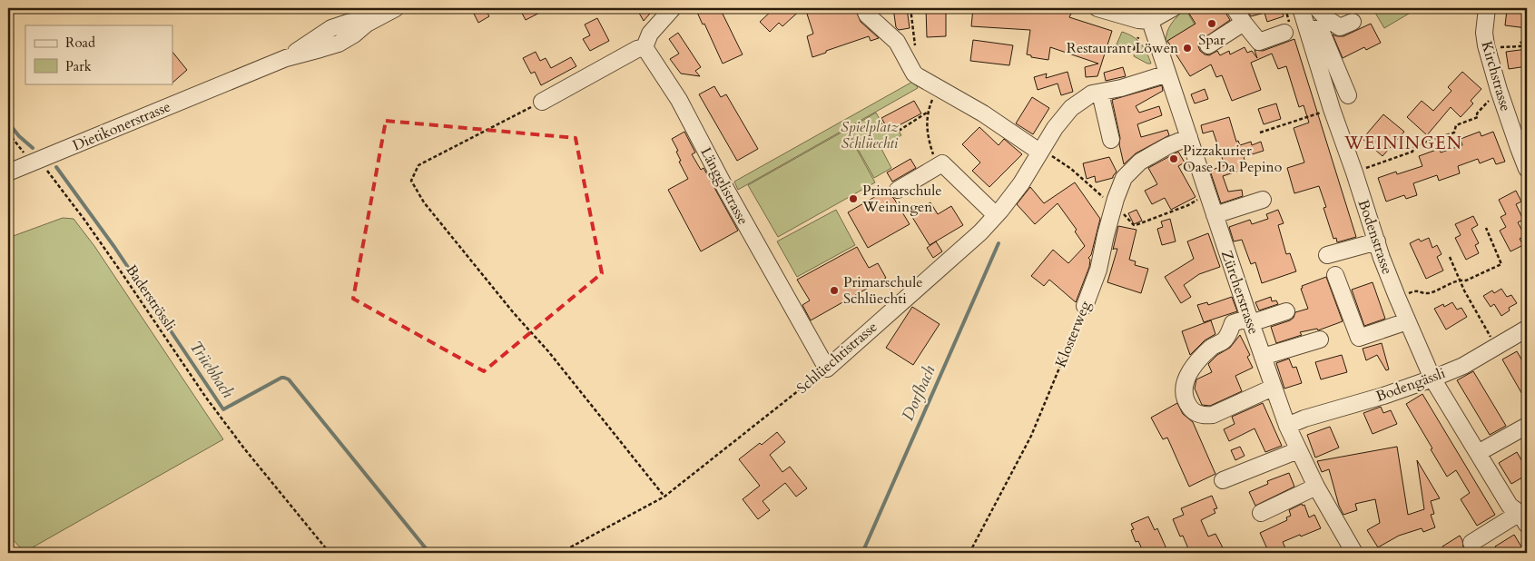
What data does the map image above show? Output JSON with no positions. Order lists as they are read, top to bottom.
{
  "streets": {
    "street": [
      "Kirchstrasse",
      "Dietikonerstrasse",
      "Längglistrasse",
      "Bodenstrasse",
      "Zürcherstrasse",
      "Klosterweg",
      "Schlüechtistrasse",
      "Bodengässli"
    ],
    "path": ["Baderströssli"]
  },
  "crossings": [
    ["Dietikonerstrasse", "Baderströssli"],
    ["Längglistrasse", "Schlüechtistrasse"],
    ["Bodenstrasse", "Bodengässli"],
    ["Zürcherstrasse", "Klosterweg"],
    ["Zürcherstrasse", "Schlüechtistrasse"],
    ["Zürcherstrasse", "Bodengässli"]
  ],
  "districts": ["WEININGEN"],
  "water": ["Trüebbach", "Dorfbach"],
  "parks": ["Spielplatz Schlüechti"],
  "places": [
    "Spar",
    "Restaurant Löwen",
    "Pizzakurier Oase Da Pepino",
    "Primarschule Weiningen",
    "Primarschule Schlüechti"
  ],
  "legend": ["Road", "Park"]
}
